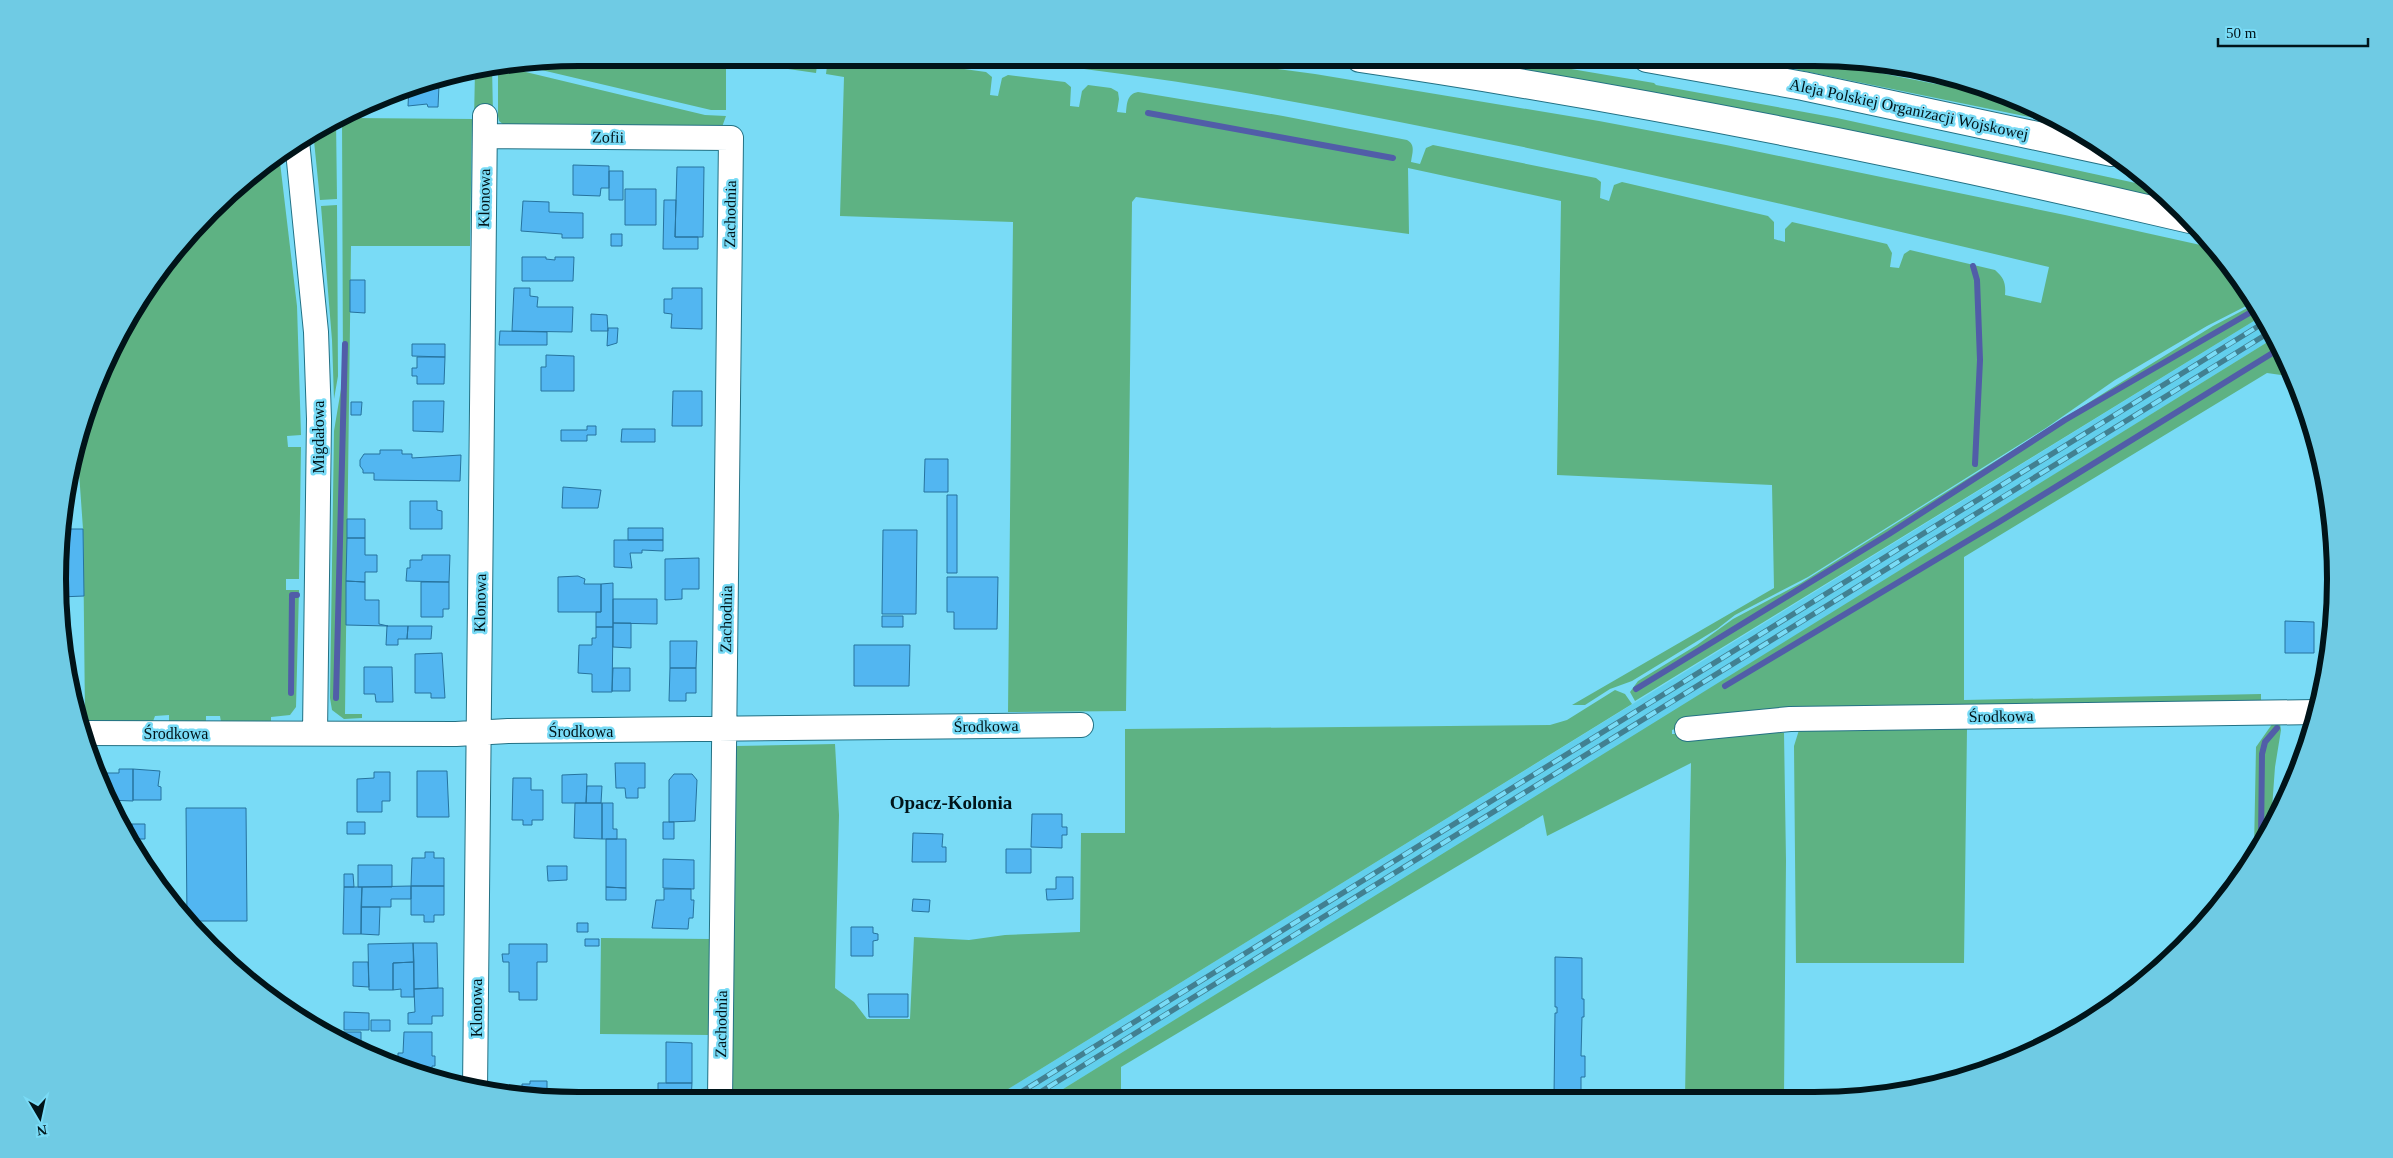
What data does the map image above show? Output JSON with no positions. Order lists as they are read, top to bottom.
{
  "streets": {
    "highway": ["Aleja Polskiej Organizacji Wojskowej"],
    "street": [
      "Zofii",
      "Klonowa",
      "Zachodnia",
      "Migdałowa",
      "Środkowa"
    ]
  },
  "crossings": [
    ["Zofii", "Klonowa"],
    ["Zofii", "Zachodnia"],
    ["Klonowa", "Środkowa"],
    ["Zachodnia", "Środkowa"],
    ["Migdałowa", "Środkowa"]
  ],
  "districts": ["Opacz-Kolonia"],
  "scale_bar": "50 m",
  "north": "bottom"
}
